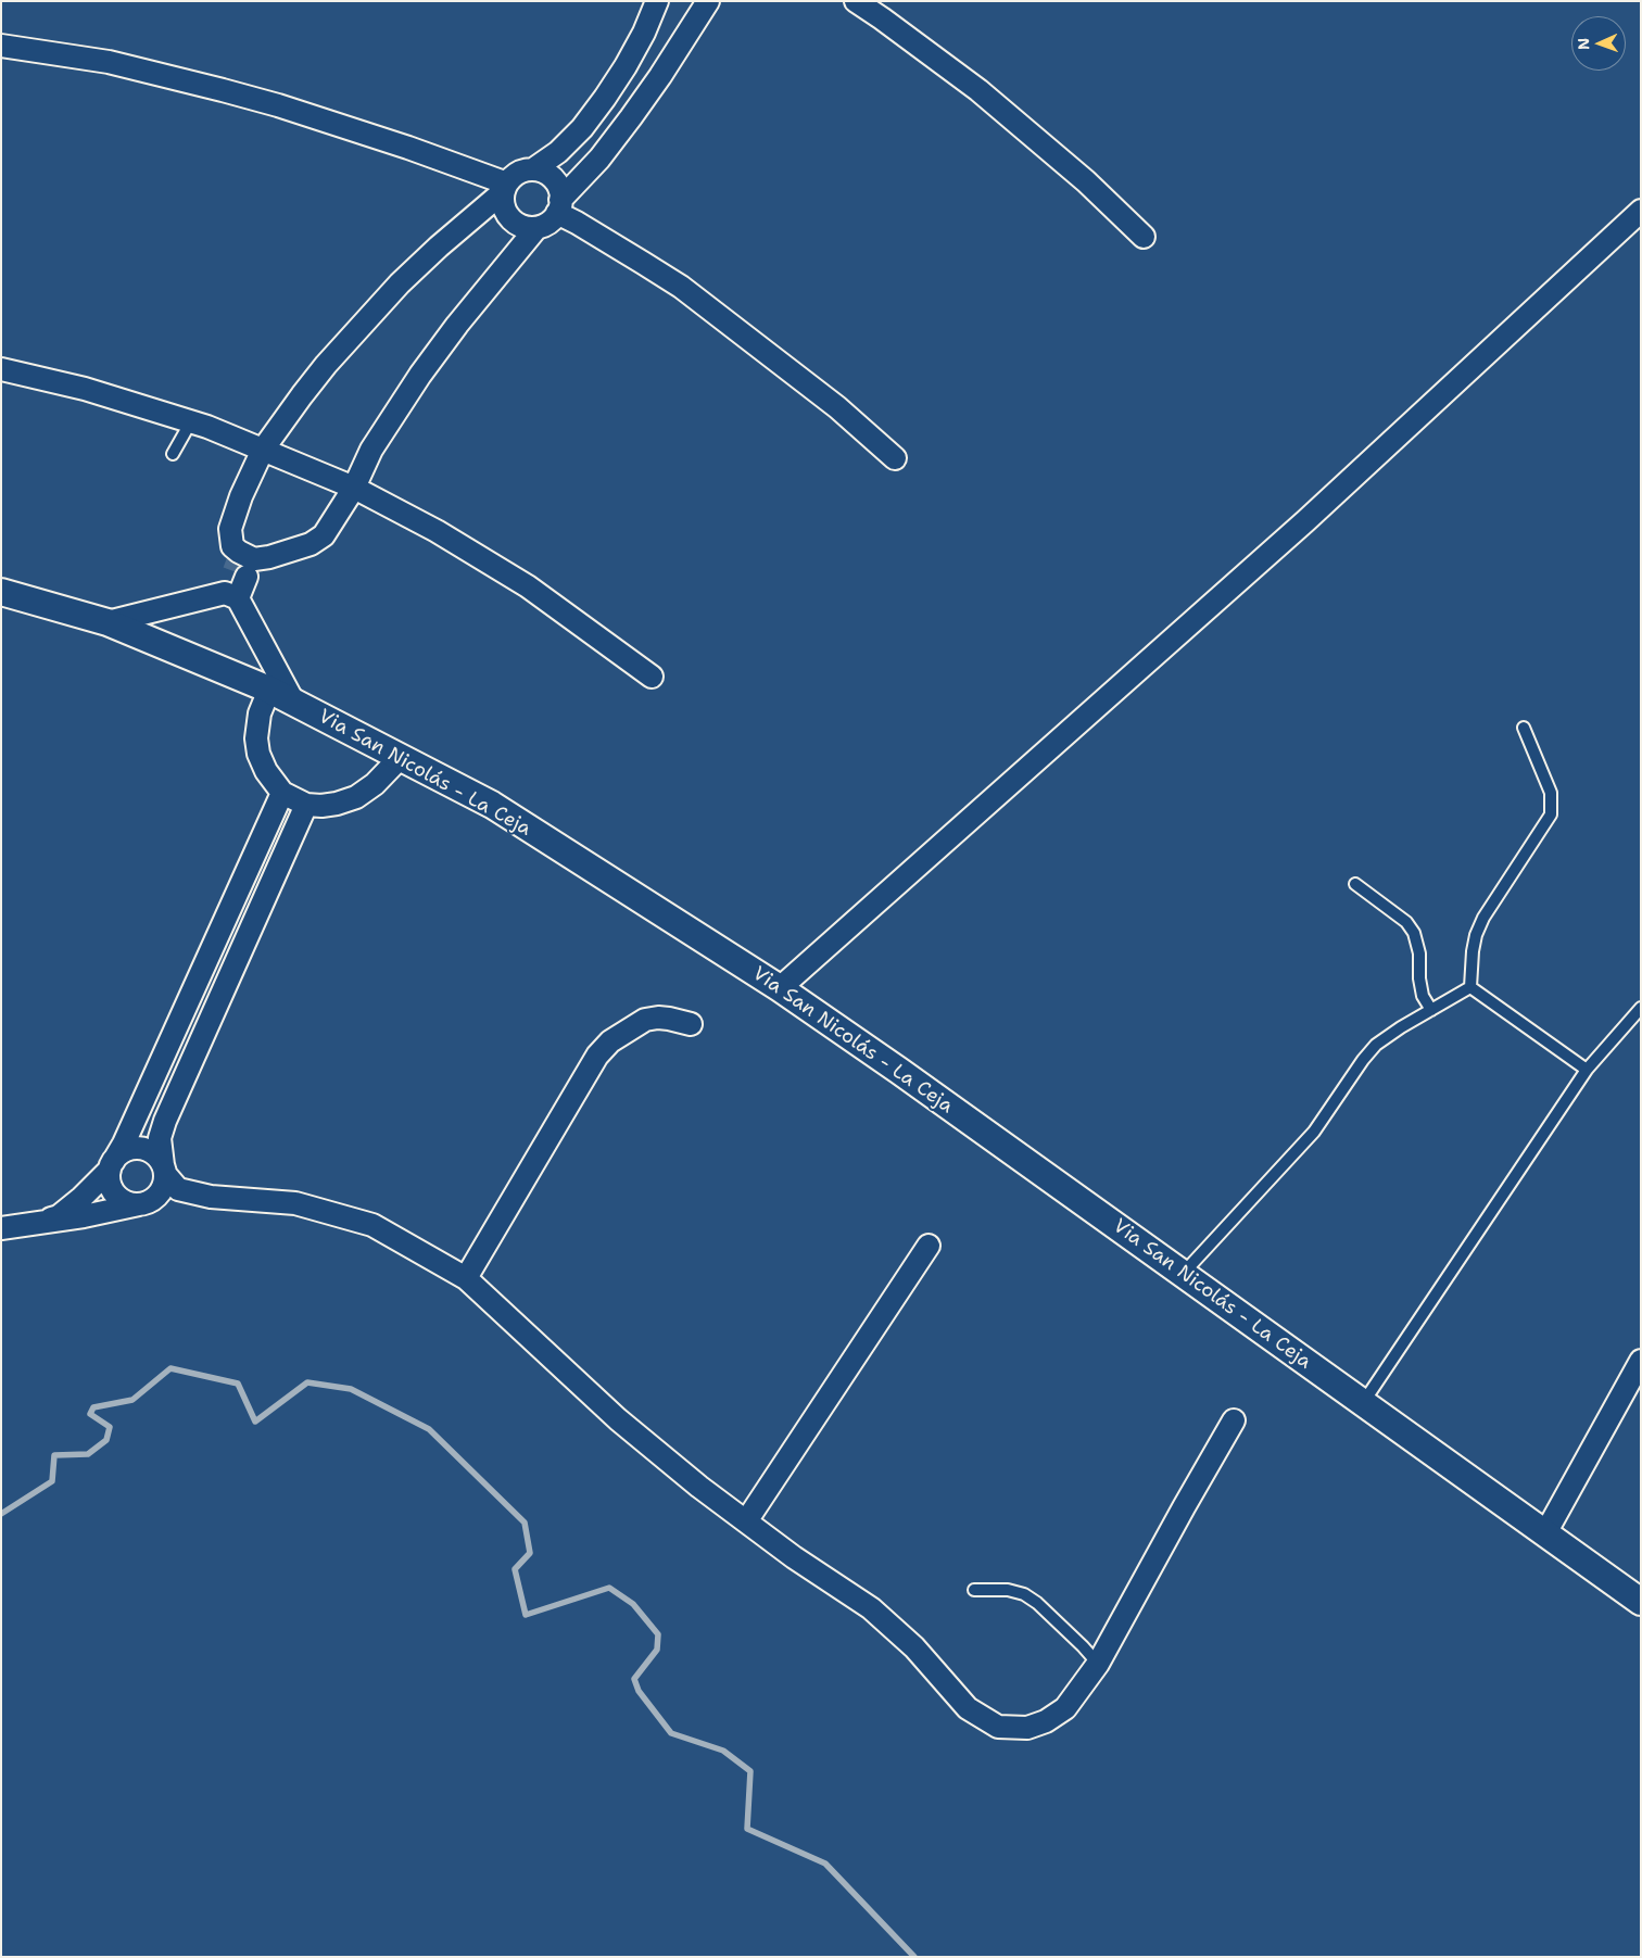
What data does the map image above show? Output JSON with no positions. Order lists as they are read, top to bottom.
{
  "streets": {
    "street": ["Via San Nicolás - La Ceja"]
  },
  "north": "left"
}
